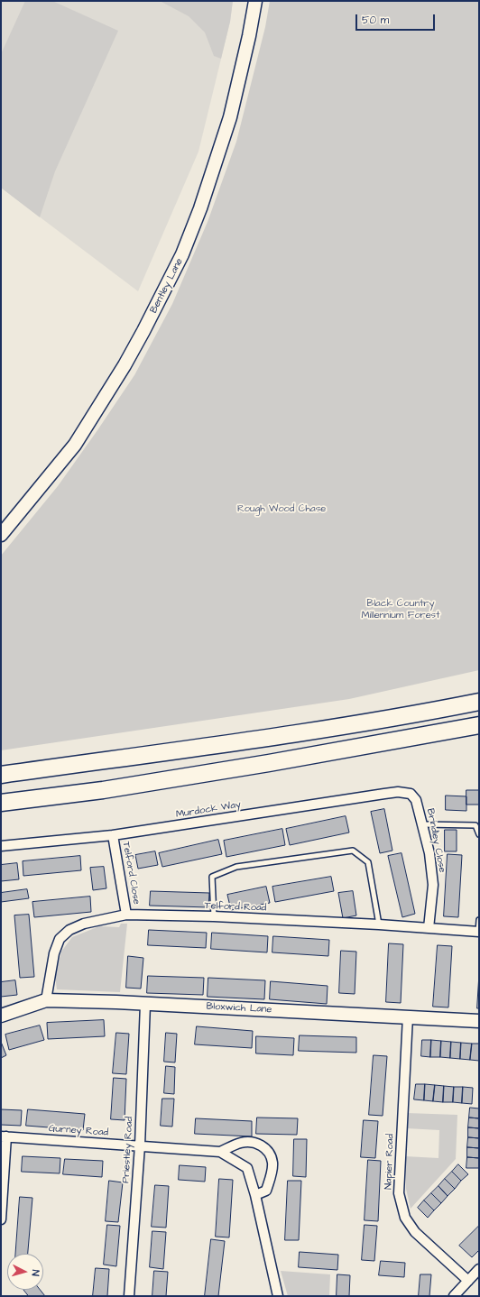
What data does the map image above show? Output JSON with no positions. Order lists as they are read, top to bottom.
{
  "streets": {
    "street": [
      "Bentley Lane",
      "Murdock Way",
      "Brindley Close",
      "Telford Close",
      "Telford Road",
      "Bloxwich Lane",
      "Gurney Road",
      "Priestley Road",
      "Napier Road"
    ]
  },
  "crossings": [
    ["Murdock Way", "Brindley Close"],
    ["Murdock Way", "Telford Close"],
    ["Brindley Close", "Telford Road"],
    ["Telford Close", "Telford Road"],
    ["Telford Road", "Bloxwich Lane"],
    ["Bloxwich Lane", "Priestley Road"],
    ["Bloxwich Lane", "Napier Road"],
    ["Gurney Road", "Priestley Road"]
  ],
  "parks": ["Rough Wood Chase", "Black Country Millennium Forest"],
  "scale_bar": "50 m",
  "north": "right"
}
